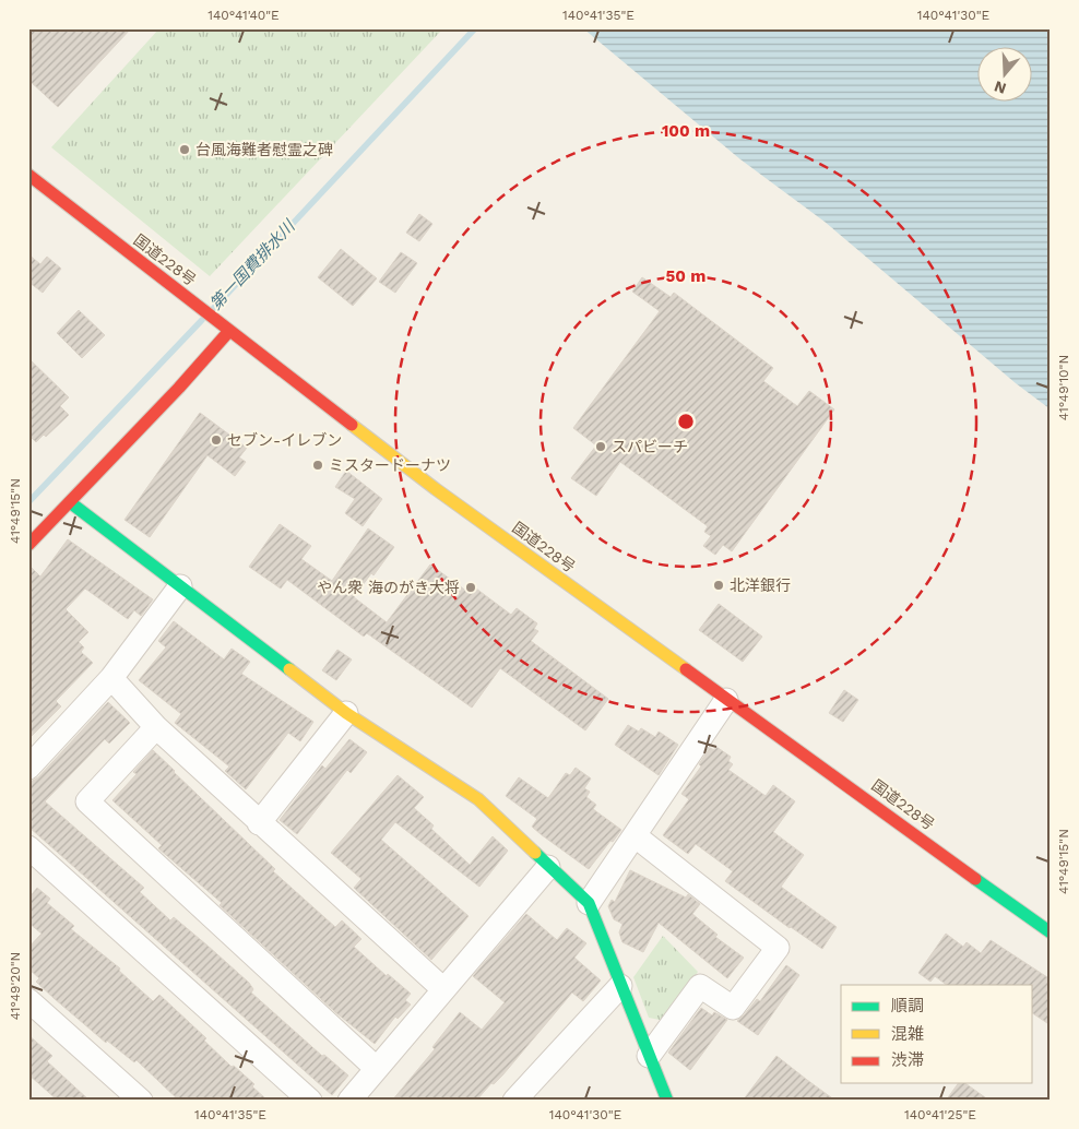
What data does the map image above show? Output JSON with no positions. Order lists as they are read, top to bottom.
{
  "streets": {
    "main road": ["国道228号"]
  },
  "water": ["第一国費排水川"],
  "places": [
    "台風海難者慰霊之碑",
    "セブン-イレブン",
    "スパビーチ",
    "ミスタードーナツ",
    "北洋銀行",
    "やん衆 海のがき大将"
  ],
  "legend": ["順調", "混雑", "渋滞"],
  "north": "bottom",
  "coordinates": [
    "140°41'40\"E",
    "140°41'35\"E",
    "140°41'30\"E",
    "41°49'10\"N",
    "41°49'15\"N",
    "41°49'20\"N",
    "140°41'25\"E"
  ],
  "rings": ["100 m", "50 m"]
}
